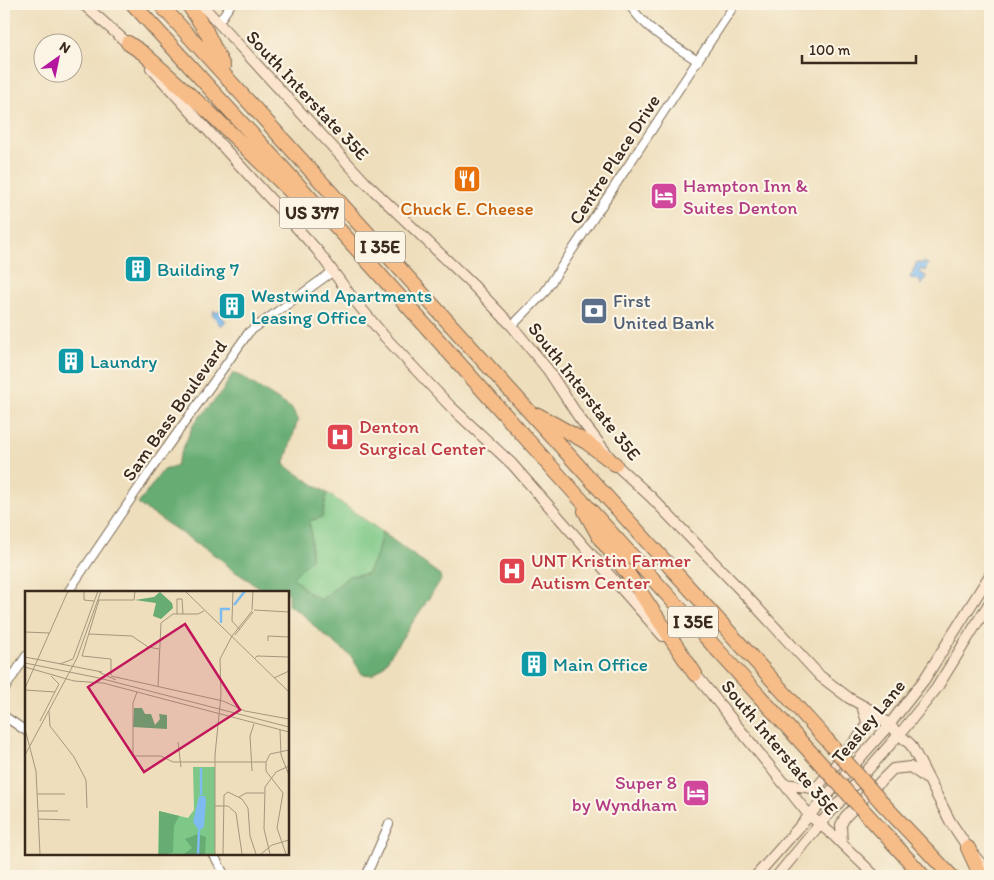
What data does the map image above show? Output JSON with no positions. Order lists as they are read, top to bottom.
{
  "streets": {
    "highway": ["US 377", "I 35E"],
    "main road": ["South Interstate 35E", "Teasley Lane"],
    "street": ["Centre Place Drive", "Sam Bass Boulevard"]
  },
  "crossings": [
    ["South Interstate 35E", "Centre Place Drive"],
    ["South Interstate 35E", "US 377"],
    ["South Interstate 35E", "Sam Bass Boulevard"],
    ["South Interstate 35E", "Teasley Lane"],
    ["US 377", "I 35E"]
  ],
  "places": {
    "restaurant": ["Chuck E. Cheese"],
    "hotel": ["Hampton Inn & Suites Denton", "Super 8 by Wyndham"],
    "building": [
      "Building 7",
      "Westwind Apartments Leasing Office",
      "Laundry",
      "Main Office"
    ],
    "bank": ["First United Bank"],
    "hospital": ["Denton Surgical Center", "UNT Kristin Farmer Autism Center"]
  },
  "scale_bar": "100 m",
  "north": "top right"
}
